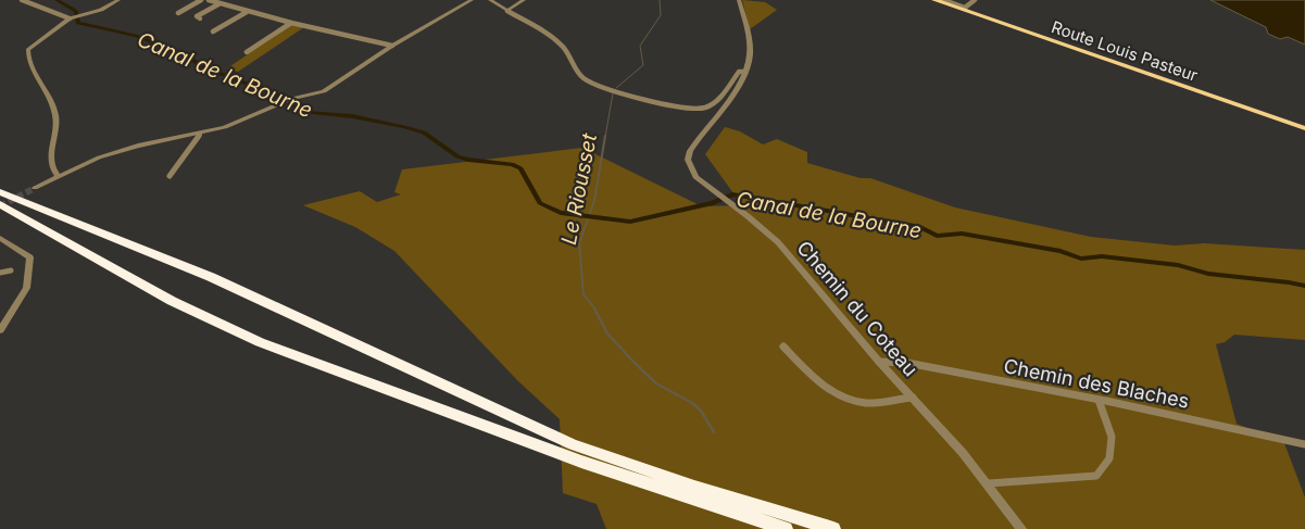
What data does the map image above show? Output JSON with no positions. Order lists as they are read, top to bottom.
{
  "streets": {
    "main road": ["Route Louis Pasteur"],
    "street": ["Chemin du Coteau", "Chemin des Blaches"]
  },
  "crossings": [
    ["Chemin du Coteau", "Chemin des Blaches"]
  ],
  "water": ["Canal de la Bourne", "Le Riousset"]
}
